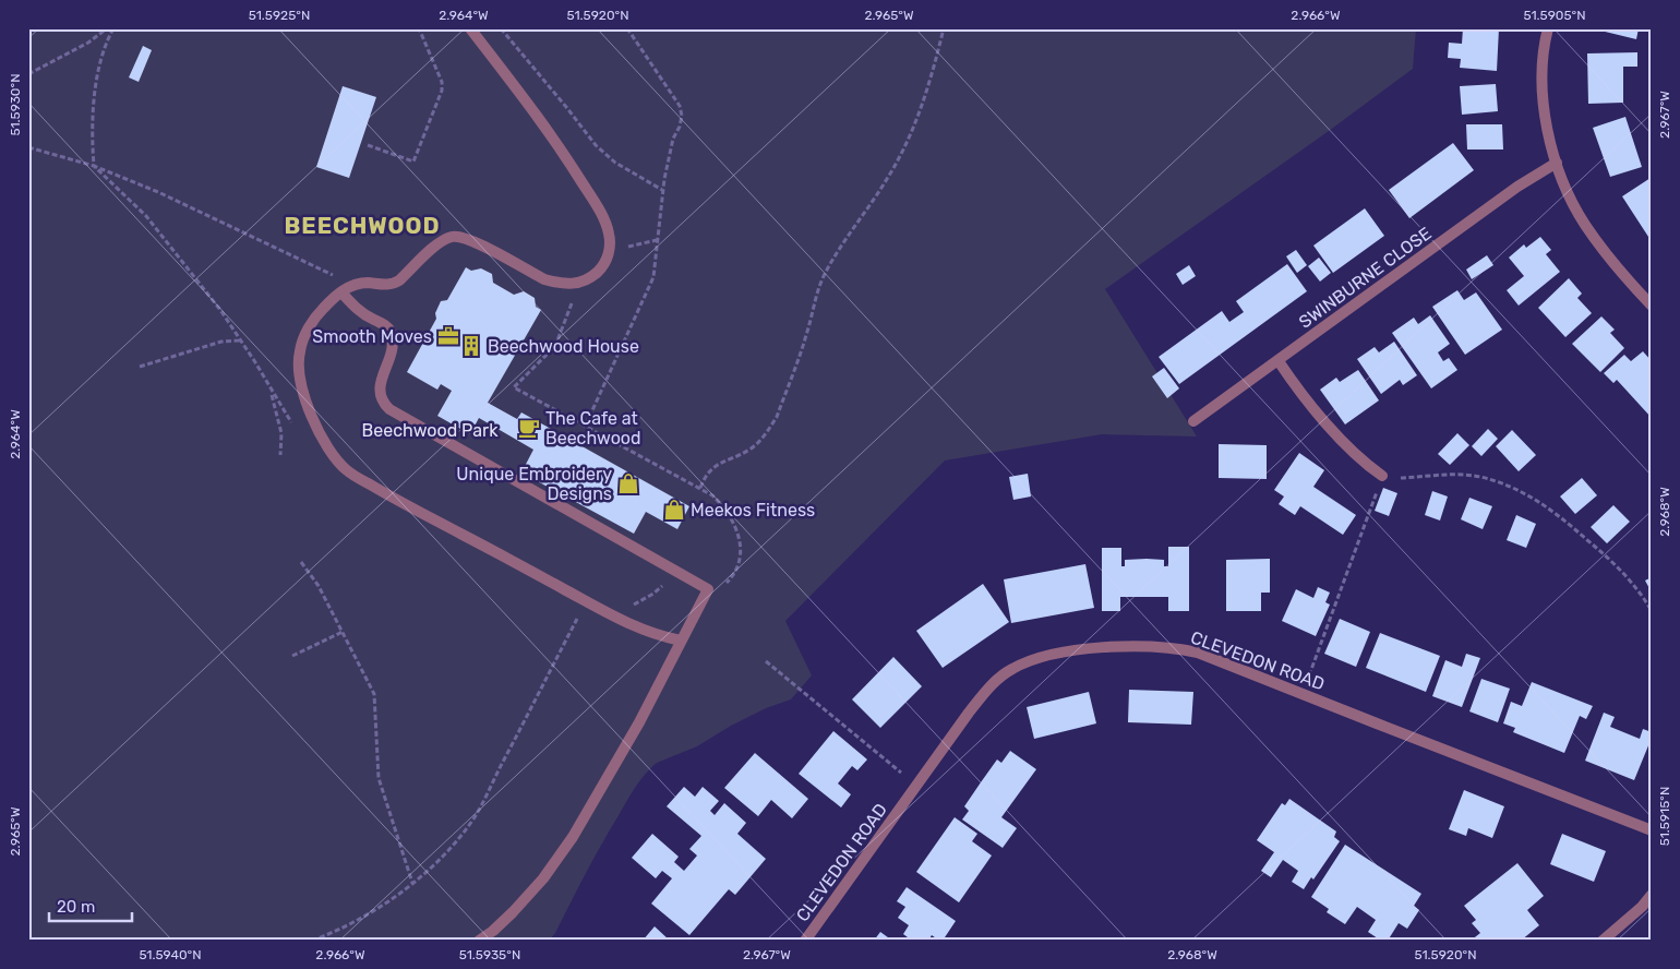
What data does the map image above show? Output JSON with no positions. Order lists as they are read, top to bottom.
{
  "streets": {
    "street": ["SWINBURNE CLOSE", "CLEVEDON ROAD"]
  },
  "districts": ["BEECHWOOD"],
  "parks": ["Beechwood Park"],
  "places": {
    "office": ["Smooth Moves"],
    "building": ["Beechwood House"],
    "cafe": ["The Cafe at Beechwood"],
    "shop": ["Unique Embroidery Designs", "Meekos Fitness"]
  },
  "scale_bar": "20 m",
  "coordinates": [
    "51.5925°N",
    "2.964°W",
    "51.5920°N",
    "2.965°W",
    "2.966°W",
    "51.5905°N",
    "51.5930°N",
    "2.967°W",
    "2.968°W",
    "51.5915°N",
    "51.5940°N",
    "51.5935°N"
  ]
}
